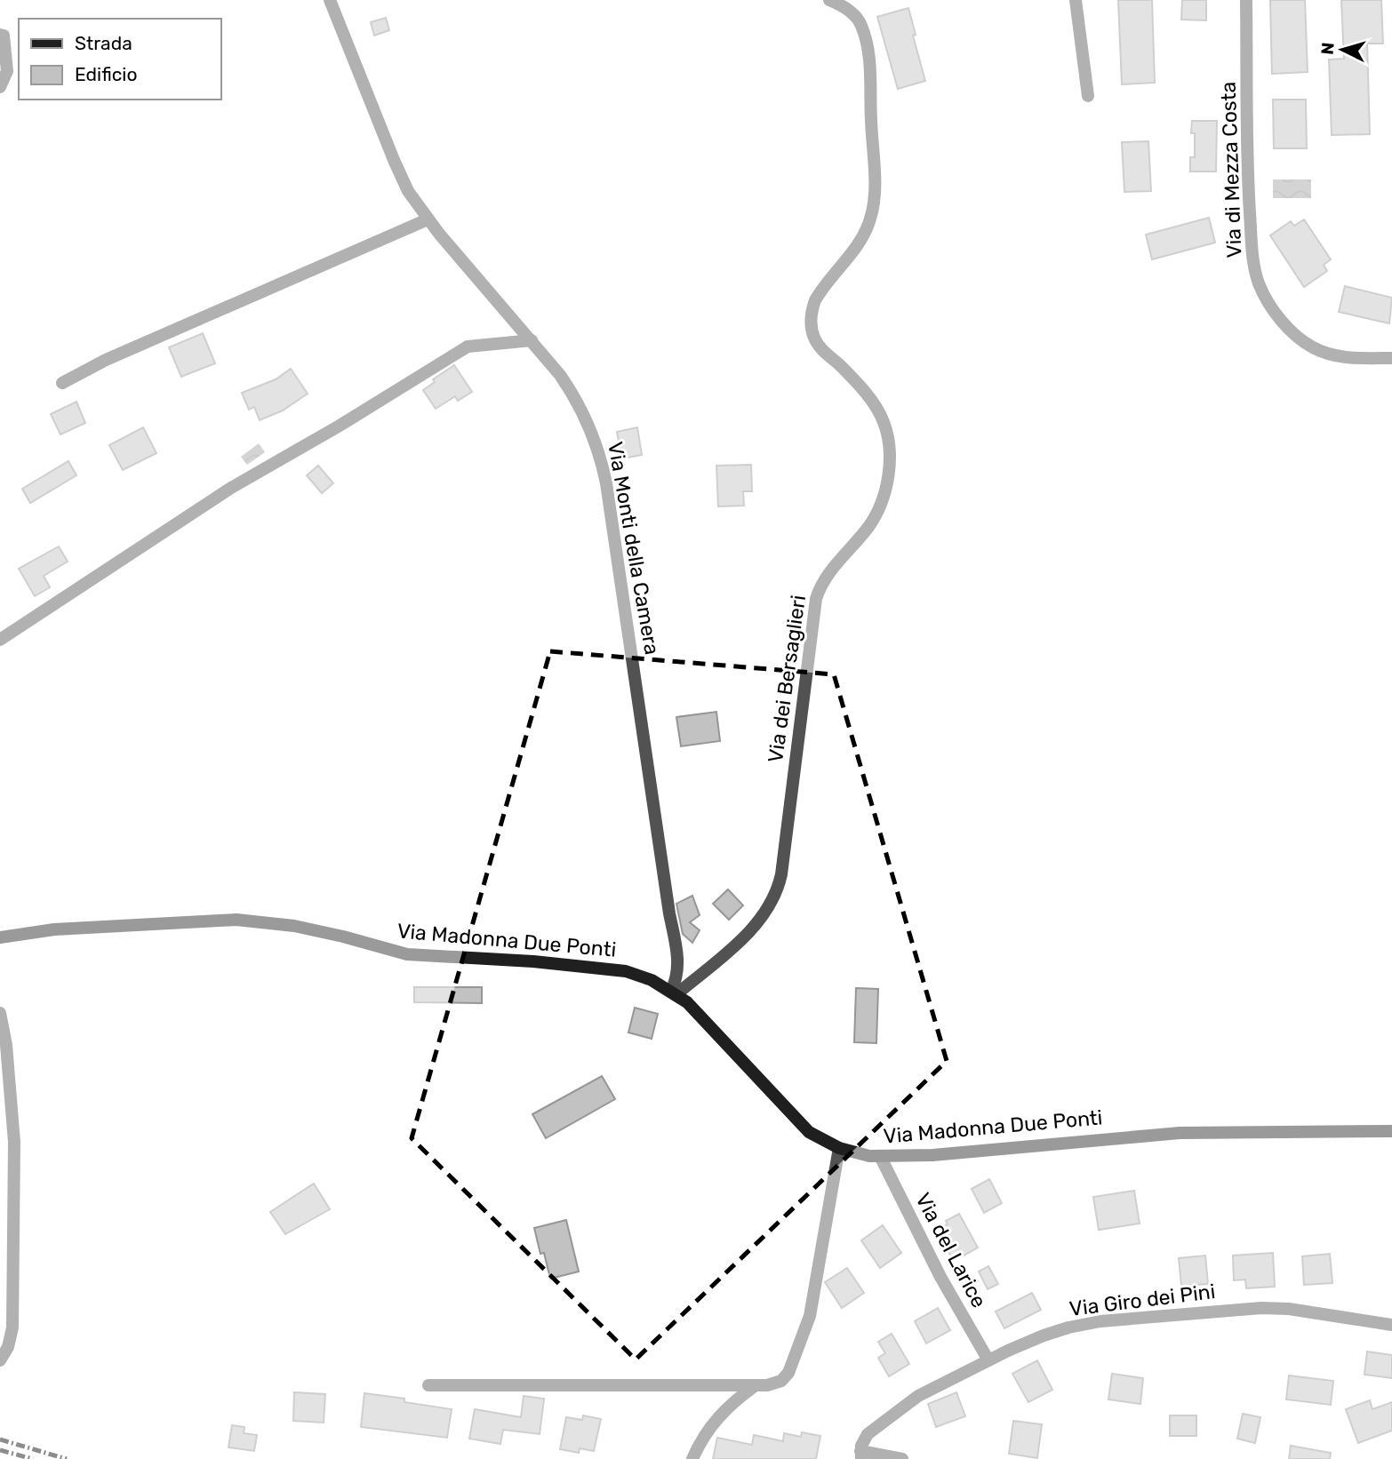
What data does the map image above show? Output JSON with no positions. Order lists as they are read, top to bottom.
{
  "streets": {
    "main road": ["Via Madonna Due Ponti"],
    "street": [
      "Via di Mezza Costa",
      "Via Monti della Camera",
      "Via dei Bersaglieri",
      "Via del Larice",
      "Via Giro dei Pini"
    ]
  },
  "crossings": [
    ["Via Monti della Camera", "Via dei Bersaglieri"],
    ["Via Monti della Camera", "Via Madonna Due Ponti"],
    ["Via dei Bersaglieri", "Via Madonna Due Ponti"],
    ["Via Madonna Due Ponti", "Via del Larice"],
    ["Via del Larice", "Via Giro dei Pini"]
  ],
  "legend": ["Strada", "Edificio"],
  "north": "left"
}
